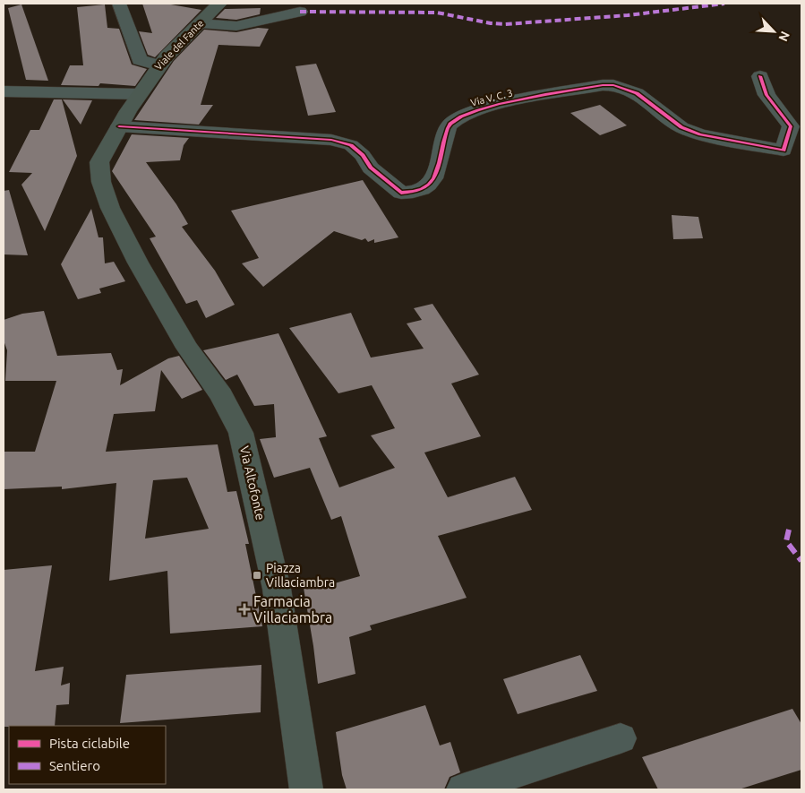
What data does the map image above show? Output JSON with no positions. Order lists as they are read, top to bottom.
{
  "streets": {
    "main road": ["Viale del Fante", "Via Altofonte"],
    "street": ["Via V. C. 3"]
  },
  "crossings": [
    ["Viale del Fante", "Via V. C. 3"],
    ["Viale del Fante", "Via Altofonte"],
    ["Via V. C. 3", "Via Altofonte"]
  ],
  "places": {
    "transit": ["Piazza Villaciambra"],
    "health": ["Farmacia Villaciambra"]
  },
  "legend": ["Pista ciclabile", "Sentiero"],
  "north": "bottom right"
}
